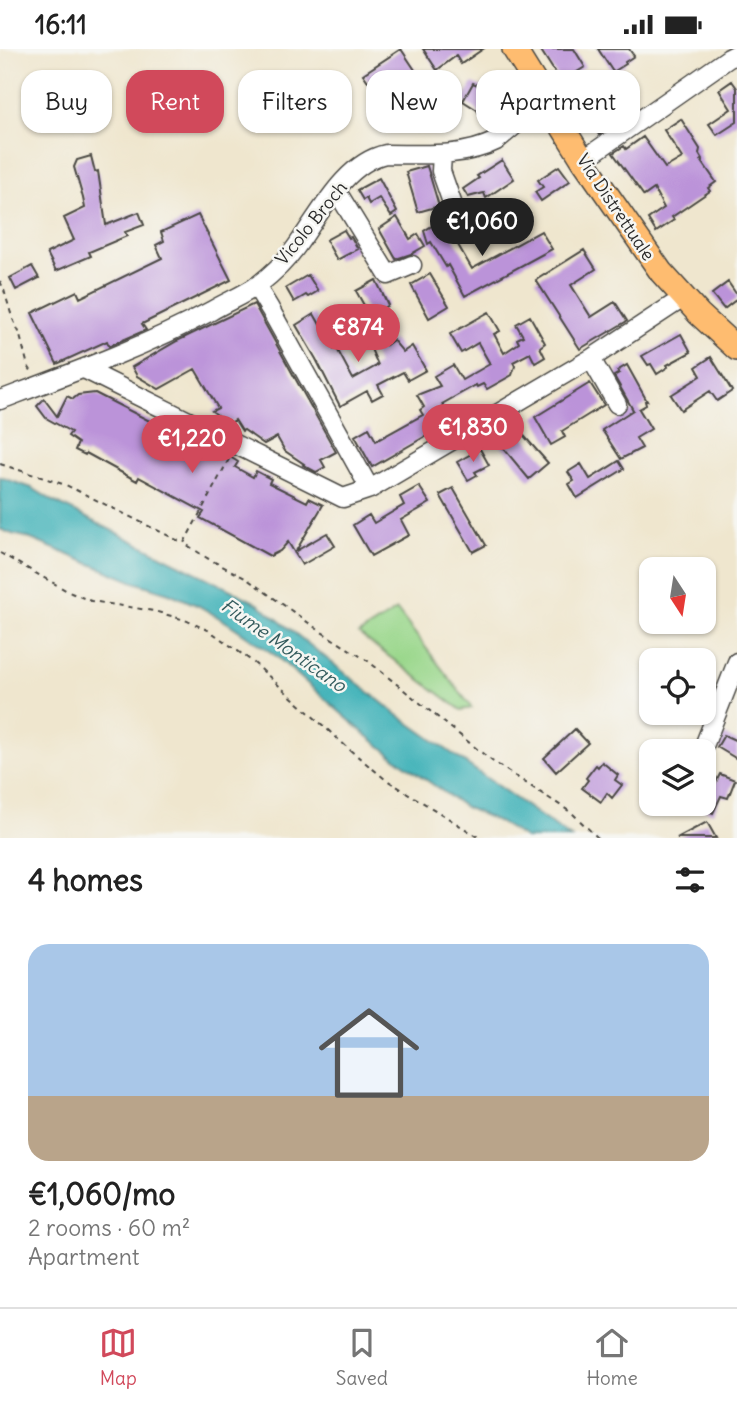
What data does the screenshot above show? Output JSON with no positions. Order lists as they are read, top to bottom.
{
  "streets": {
    "main road": ["Via Distrettuale"],
    "street": ["Vicolo Broch"]
  },
  "water": ["Fiume Monticano"],
  "north": "bottom",
  "page": {
    "status": "16:11",
    "chip": [
      "Buy",
      "Rent",
      "Filters",
      "New",
      "Apartment"
    ],
    "price": [
      "€1,060",
      "€874",
      "€1,830",
      "€1,220"
    ],
    "heading": "4 homes",
    "list": [
      {
        "name": "€1,060/mo",
        "note": "2 rooms · 60 m² · Apartment"
      }
    ],
    "tabs": ["Map", "Saved", "Home"]
  }
}
